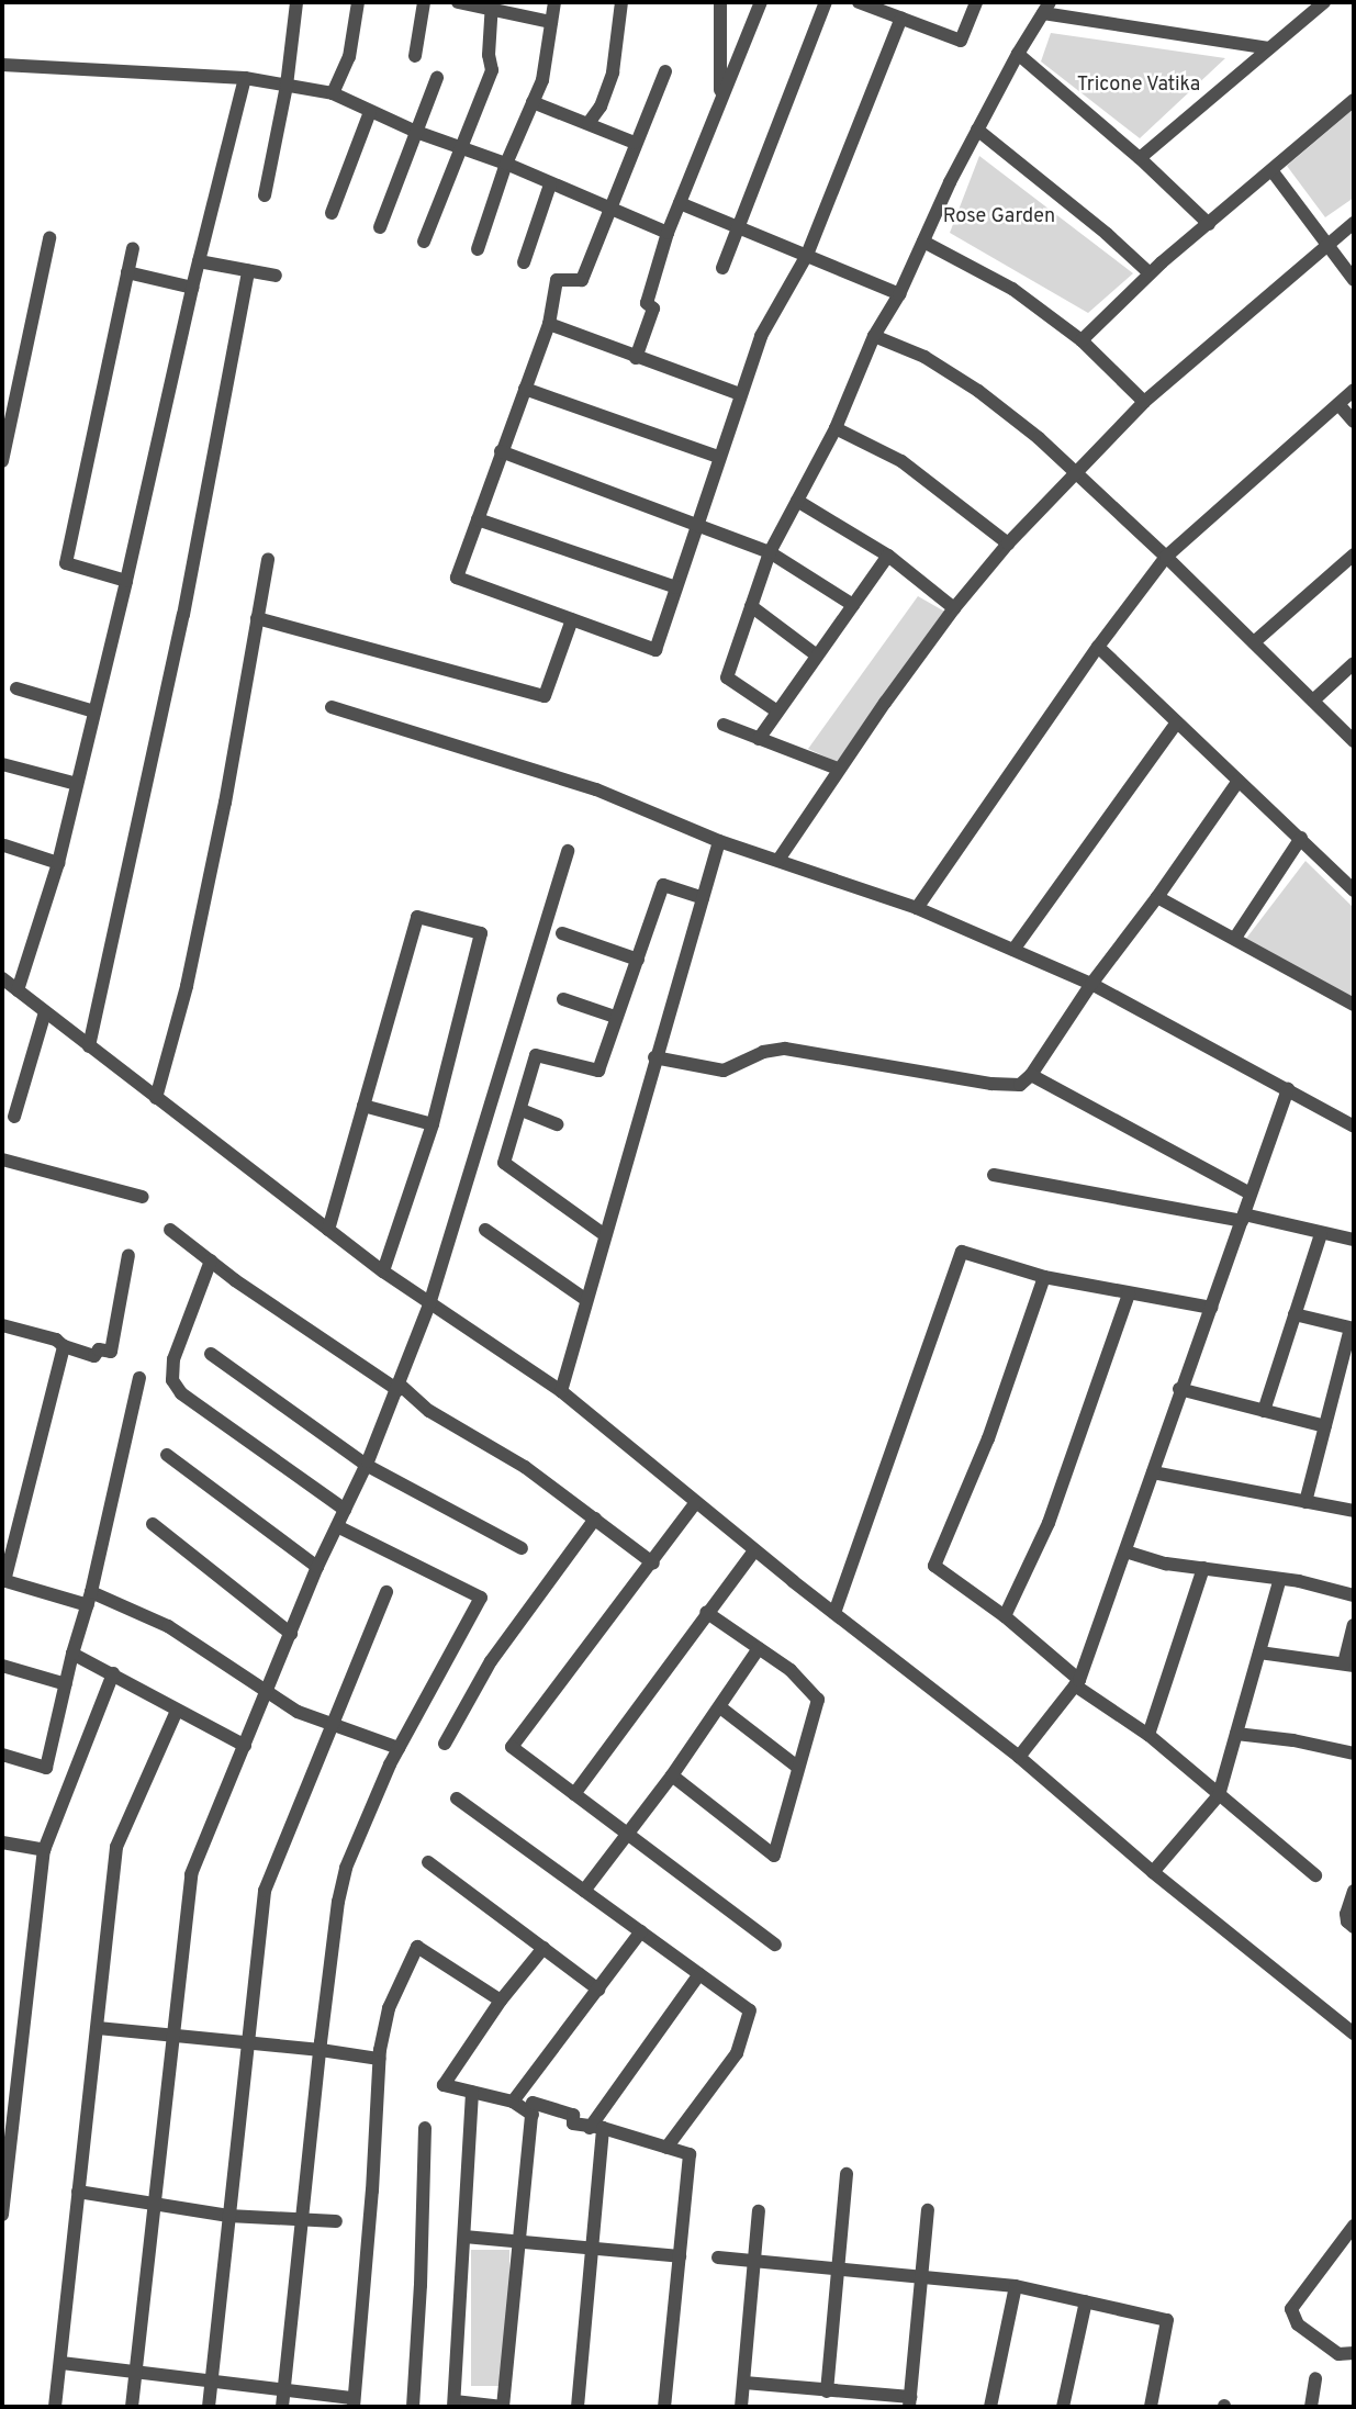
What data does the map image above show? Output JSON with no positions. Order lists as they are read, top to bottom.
{
  "parks": ["Tricone Vatika", "Rose Garden"]
}
